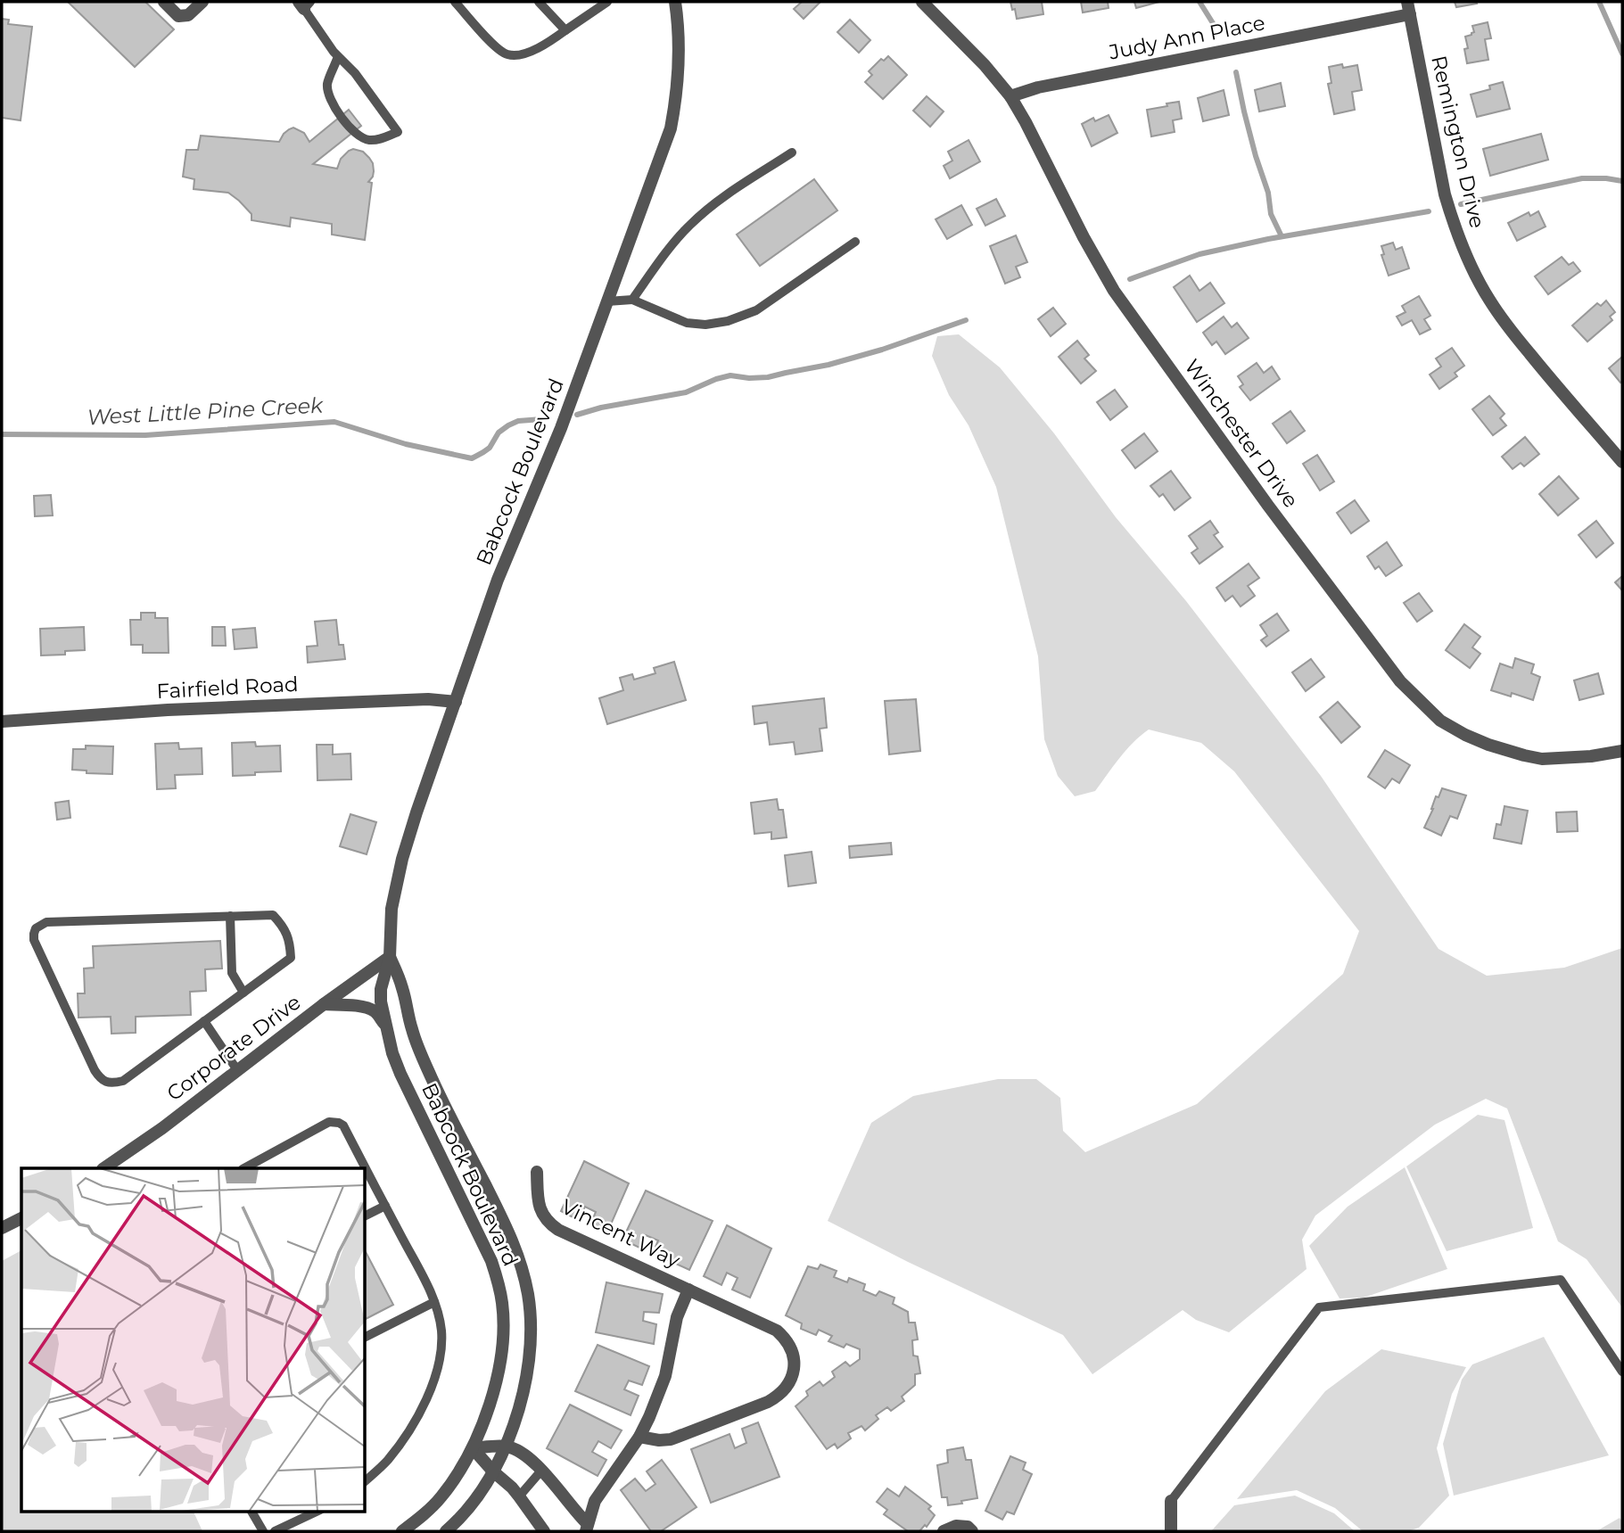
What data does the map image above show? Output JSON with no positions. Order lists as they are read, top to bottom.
{
  "streets": {
    "street": [
      "Judy Ann Place",
      "Remington Drive",
      "Winchester Drive",
      "Babcock Boulevard",
      "Fairfield Road",
      "Corporate Drive",
      "Vincent Way"
    ]
  },
  "crossings": [
    ["Judy Ann Place", "Remington Drive"],
    ["Judy Ann Place", "Winchester Drive"],
    ["Babcock Boulevard", "Fairfield Road"],
    ["Babcock Boulevard", "Corporate Drive"],
    ["Babcock Boulevard", "Vincent Way"]
  ],
  "water": ["West Little Pine Creek"]
}
